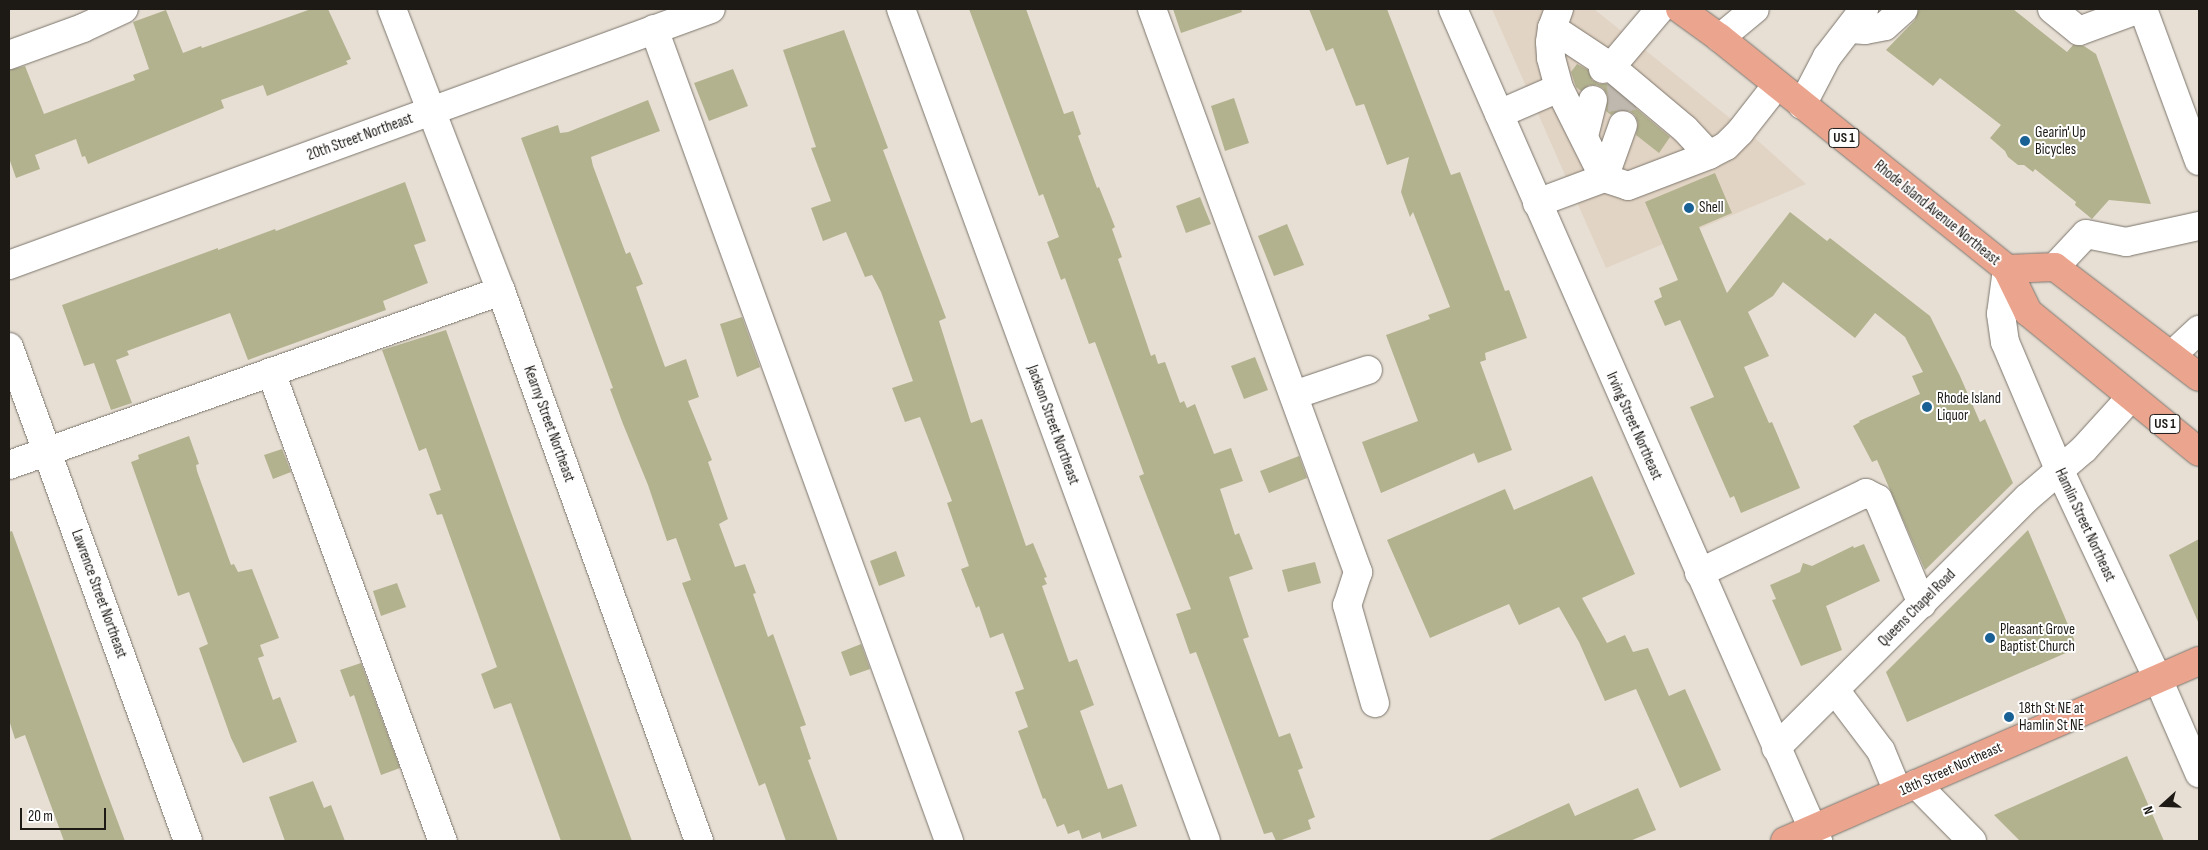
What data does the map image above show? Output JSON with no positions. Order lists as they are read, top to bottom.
{
  "streets": {
    "main road": ["US 1", "Rhode Island Avenue Northeast", "18th Street Northeast"],
    "street": [
      "20th Street Northeast",
      "Kearny Street Northeast",
      "Jackson Street Northeast",
      "Irving Street Northeast",
      "Hamlin Street Northeast",
      "Lawrence Street Northeast",
      "Queens Chapel Road"
    ]
  },
  "crossings": [
    ["20th Street Northeast", "Kearny Street Northeast"],
    ["Rhode Island Avenue Northeast", "Hamlin Street Northeast"],
    ["Rhode Island Avenue Northeast", "Queens Chapel Road"],
    ["Irving Street Northeast", "Queens Chapel Road"],
    ["Irving Street Northeast", "18th Street Northeast"],
    ["Hamlin Street Northeast", "Queens Chapel Road"],
    ["Hamlin Street Northeast", "18th Street Northeast"]
  ],
  "places": [
    "Gearin' Up Bicycles",
    "Shell",
    "Rhode Island Liquor",
    "Pleasant Grove Baptist Church",
    "18th St NE at Hamlin St NE"
  ],
  "scale_bar": "20 m",
  "north": "left"
}
